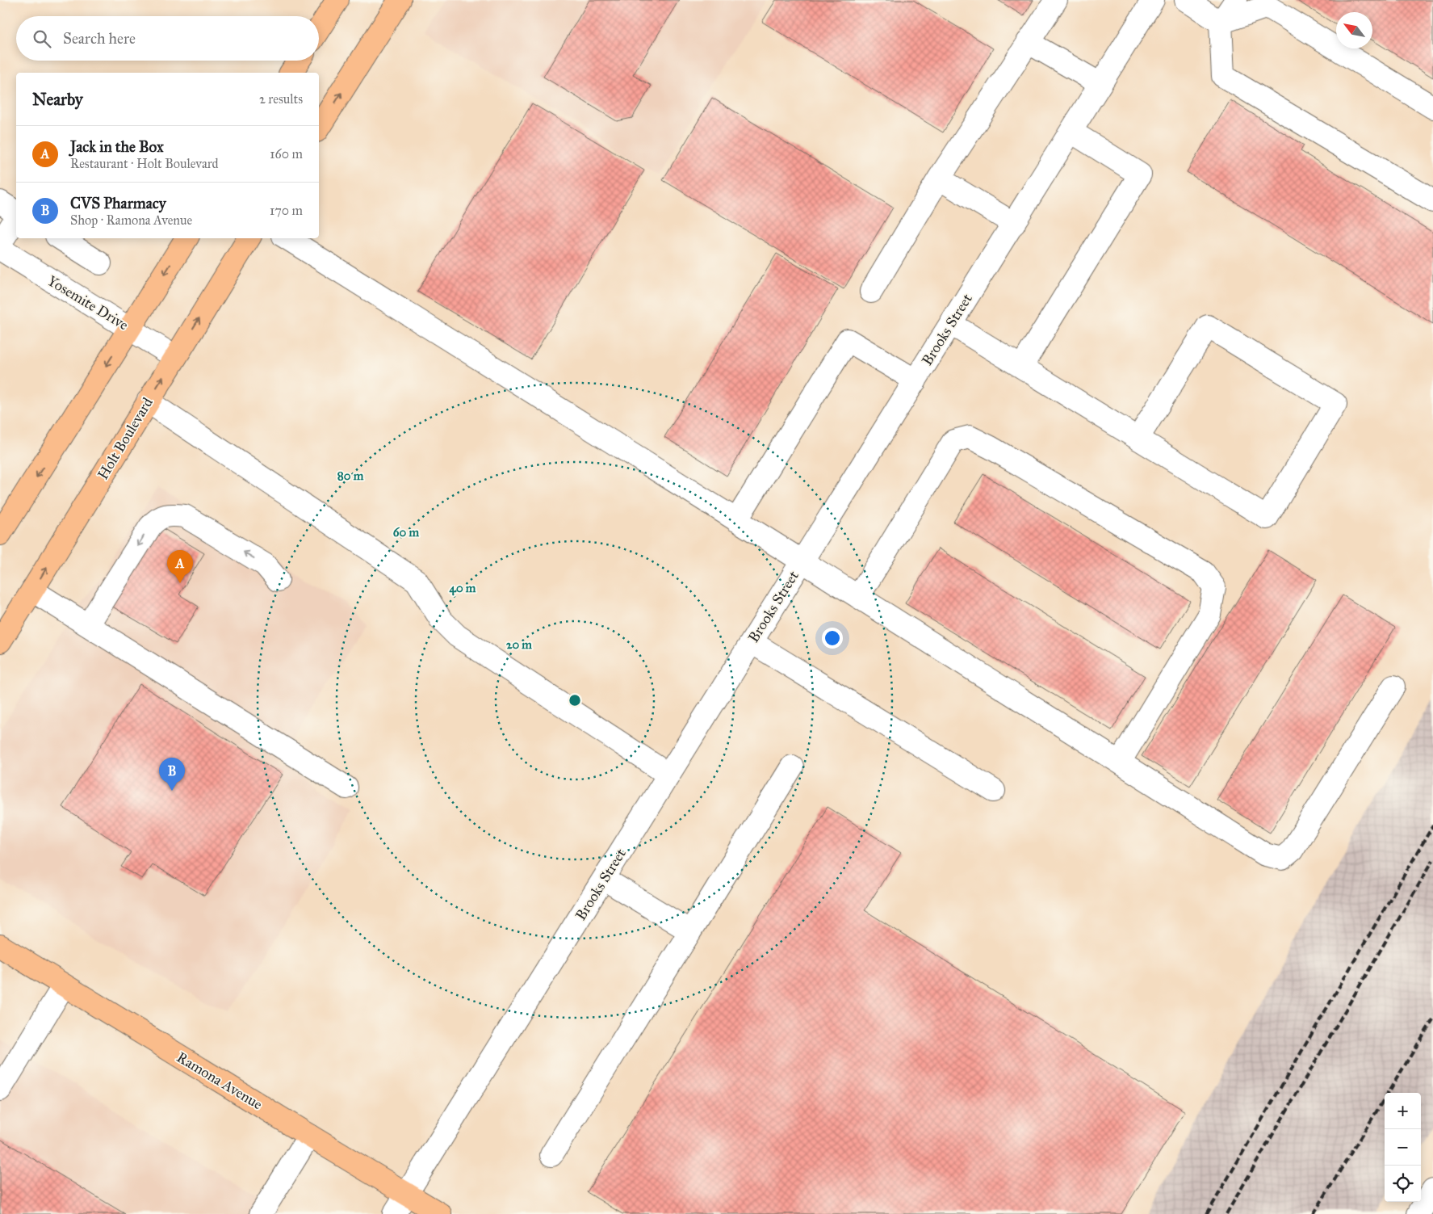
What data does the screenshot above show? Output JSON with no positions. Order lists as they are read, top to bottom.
{
  "streets": {
    "main road": ["Holt Boulevard", "Ramona Avenue"],
    "street": ["Yosemite Drive", "Brooks Street"]
  },
  "crossings": [
    ["Yosemite Drive", "Holt Boulevard"],
    ["Brooks Street", "Ramona Avenue"]
  ],
  "north": "top left",
  "page": {
    "search": "Search here",
    "heading": ["Nearby", "2 results"],
    "list": [
      {
        "mark": "A",
        "name": "Jack in the Box",
        "note": "Restaurant · Holt Boulevard",
        "value": "160 m"
      },
      {
        "mark": "B",
        "name": "CVS Pharmacy",
        "note": "Shop · Ramona Avenue",
        "value": "170 m"
      }
    ],
    "pins": ["A", "B"],
    "map_buttons": ["+", "−"]
  },
  "rings": [
    "80 m",
    "60 m",
    "40 m",
    "20 m"
  ]
}
